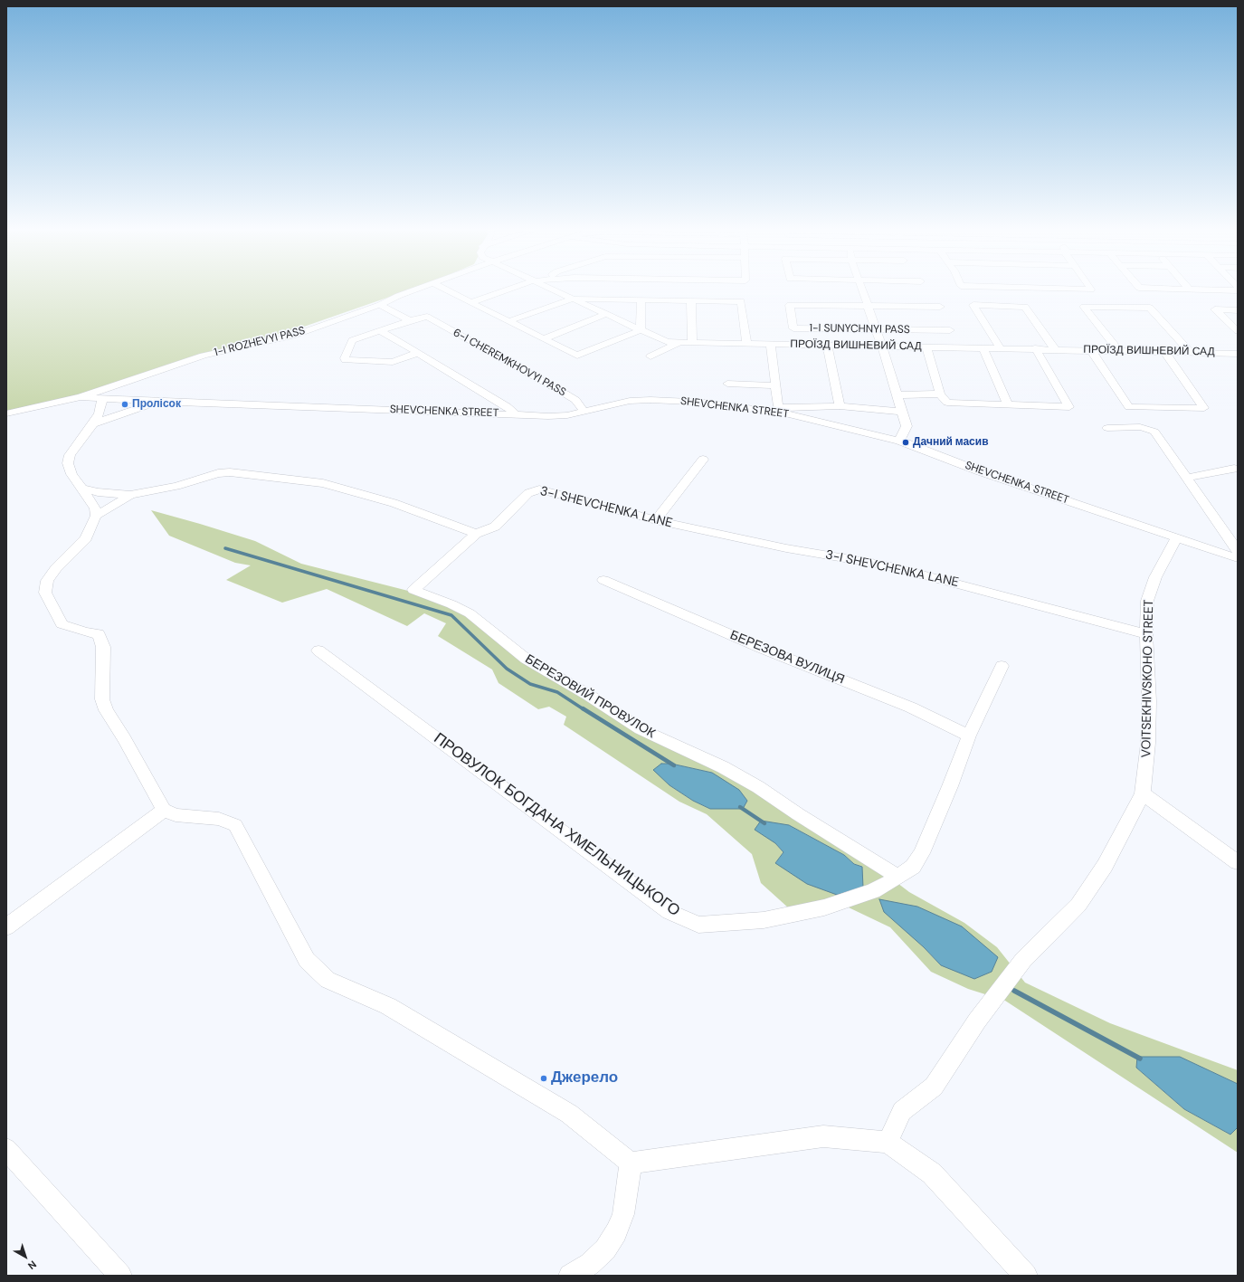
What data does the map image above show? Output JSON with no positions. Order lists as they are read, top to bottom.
{
  "streets": {
    "street": [
      "1-I SUNYCHNYI PASS",
      "1-I ROZHEVYI PASS",
      "ПРОЇЗД ВИШНЕВИЙ САД",
      "6-I CHEREMKHOVYI PASS",
      "SHEVCHENKA STREET",
      "3-I SHEVCHENKA LANE",
      "БЕРЕЗОВА ВУЛИЦЯ",
      "VOITSEKHIVSKOHO STREET",
      "БЕРЕЗОВИЙ ПРОВУЛОК",
      "ПРОВУЛОК БОГДАНА ХМЕЛЬНИЦЬКОГО"
    ]
  },
  "crossings": [
    ["1-I ROZHEVYI PASS", "SHEVCHENKA STREET"],
    ["6-I CHEREMKHOVYI PASS", "SHEVCHENKA STREET"],
    ["SHEVCHENKA STREET", "VOITSEKHIVSKOHO STREET"],
    ["3-I SHEVCHENKA LANE", "VOITSEKHIVSKOHO STREET"],
    ["3-I SHEVCHENKA LANE", "БЕРЕЗОВИЙ ПРОВУЛОК"],
    ["БЕРЕЗОВА ВУЛИЦЯ", "ПРОВУЛОК БОГДАНА ХМЕЛЬНИЦЬКОГО"],
    ["БЕРЕЗОВИЙ ПРОВУЛОК", "ПРОВУЛОК БОГДАНА ХМЕЛЬНИЦЬКОГО"]
  ],
  "places": ["Пролісок", "Дачний масив", "Джерело"],
  "north": "bottom right"
}
